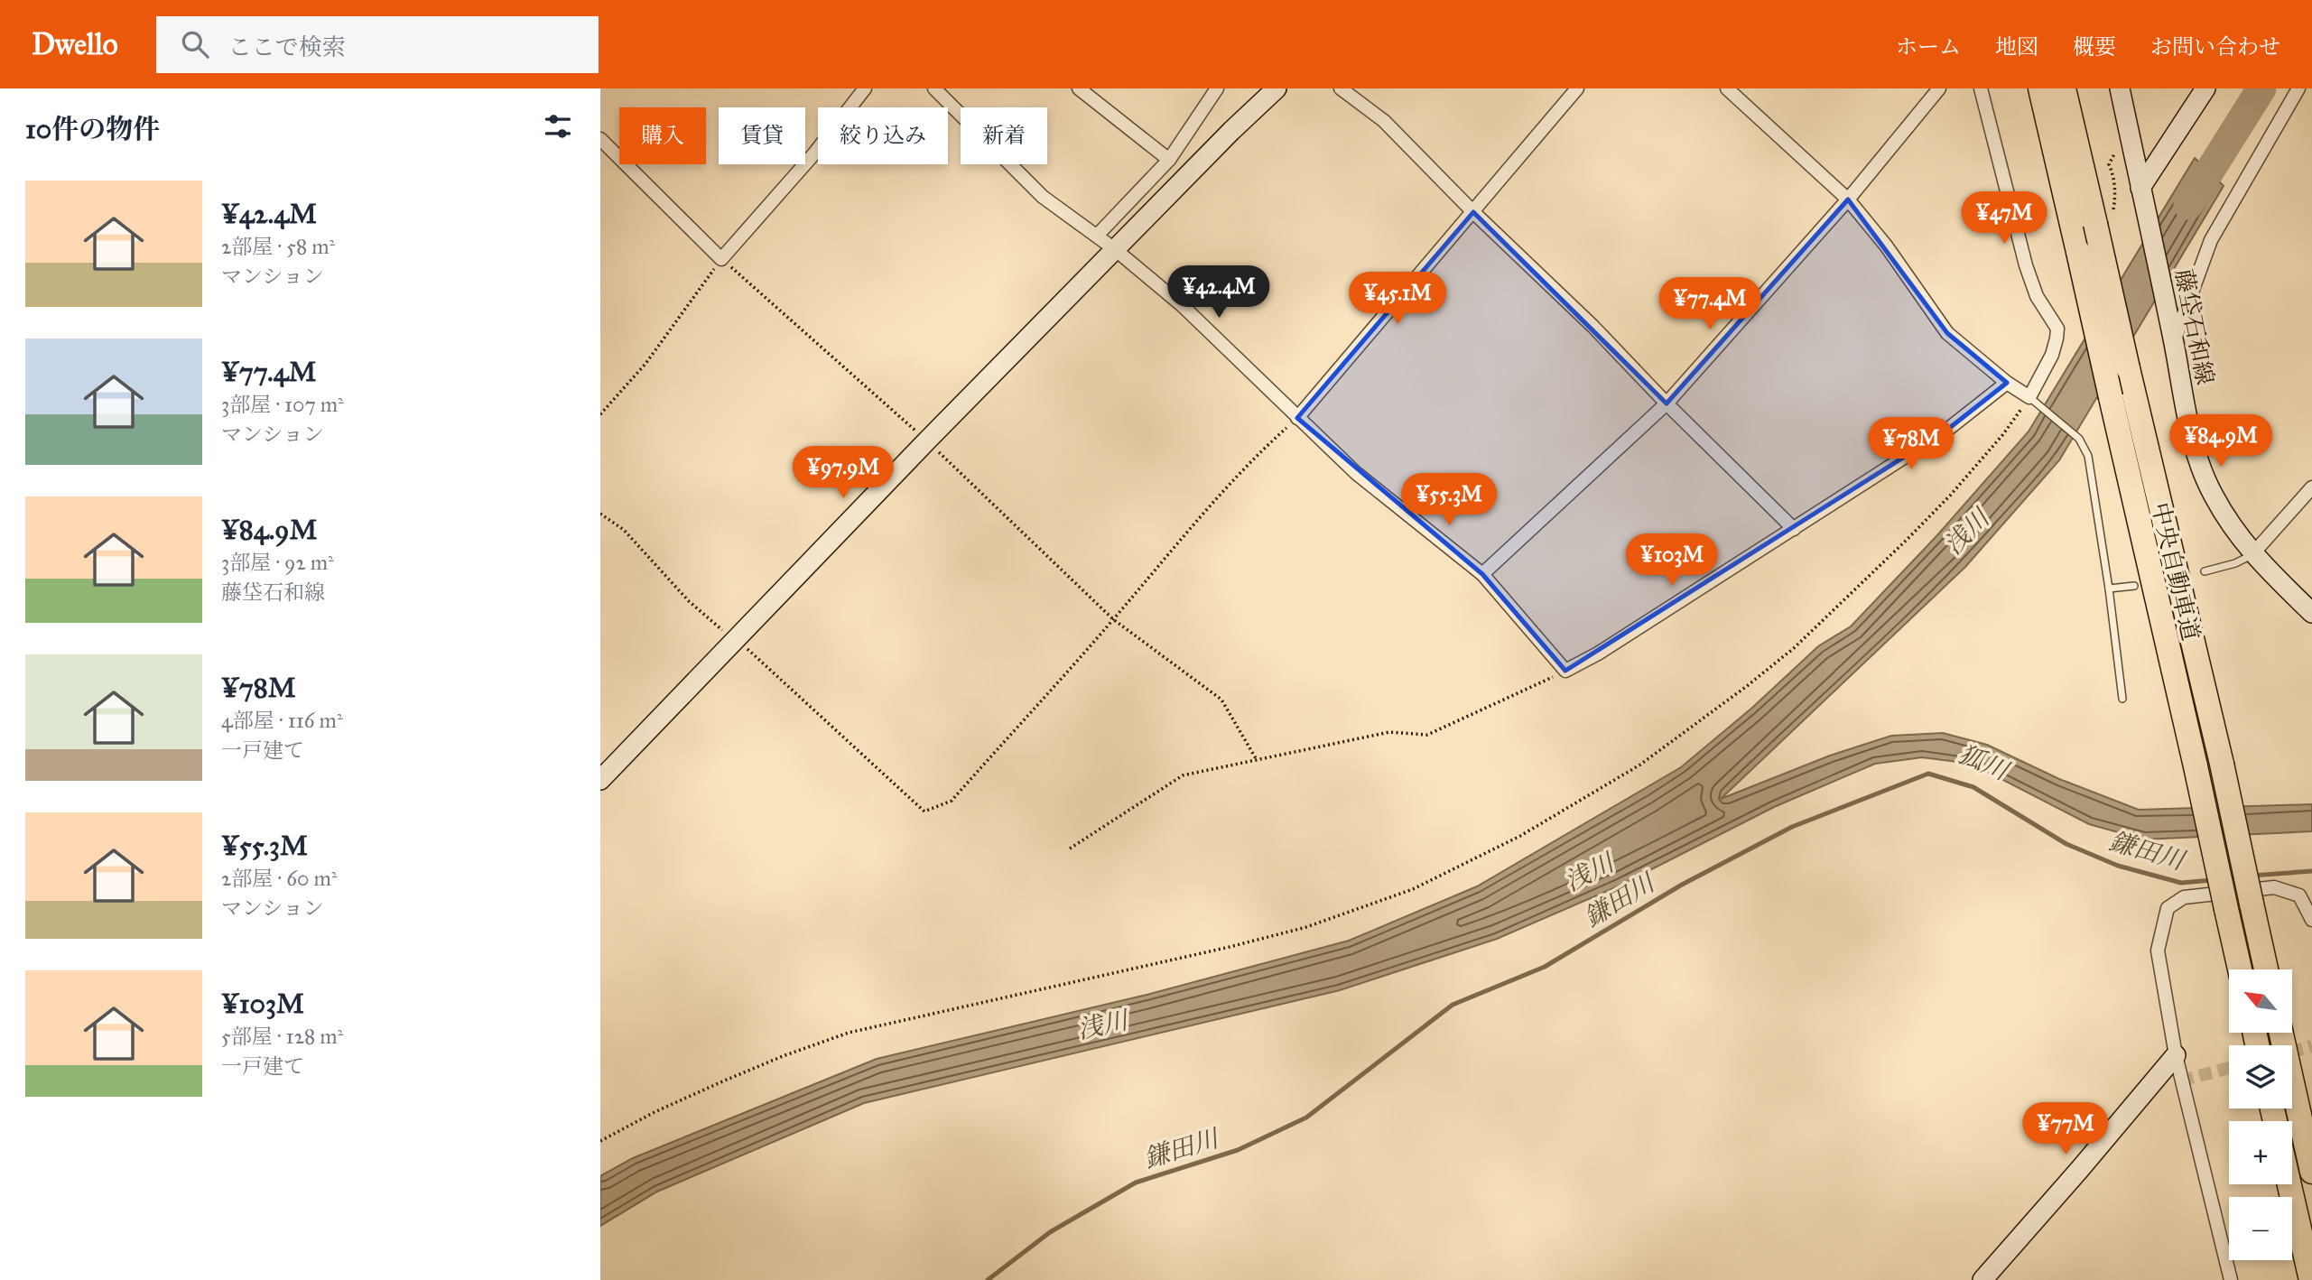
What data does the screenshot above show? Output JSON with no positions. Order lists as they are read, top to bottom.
{
  "streets": {
    "highway": ["中央自動車道"],
    "street": ["藤垈石和線"]
  },
  "water": ["浅川", "狐川", "鎌田川"],
  "north": "top left",
  "page": {
    "header": "Dwello",
    "search": "ここで検索",
    "nav": [
      "ホーム",
      "地図",
      "概要",
      "お問い合わせ"
    ],
    "heading": "10件の物件",
    "chip": [
      "購入",
      "賃貸",
      "絞り込み",
      "新着"
    ],
    "list": [
      {
        "name": "¥42.4M",
        "note": "2部屋 · 58 m² · マンション"
      },
      {
        "name": "¥77.4M",
        "note": "3部屋 · 107 m² · マンション"
      },
      {
        "name": "¥84.9M",
        "note": "3部屋 · 92 m² · 藤垈石和線"
      },
      {
        "name": "¥78M",
        "note": "4部屋 · 116 m² · 一戸建て"
      },
      {
        "name": "¥55.3M",
        "note": "2部屋 · 60 m² · マンション"
      },
      {
        "name": "¥103M",
        "note": "5部屋 · 128 m² · 一戸建て"
      }
    ],
    "price": [
      "¥47M",
      "¥42.4M",
      "¥45.1M",
      "¥77.4M",
      "¥84.9M",
      "¥78M",
      "¥97.9M",
      "¥55.3M",
      "¥103M",
      "¥77M"
    ],
    "map_buttons": ["+", "−"]
  }
}
